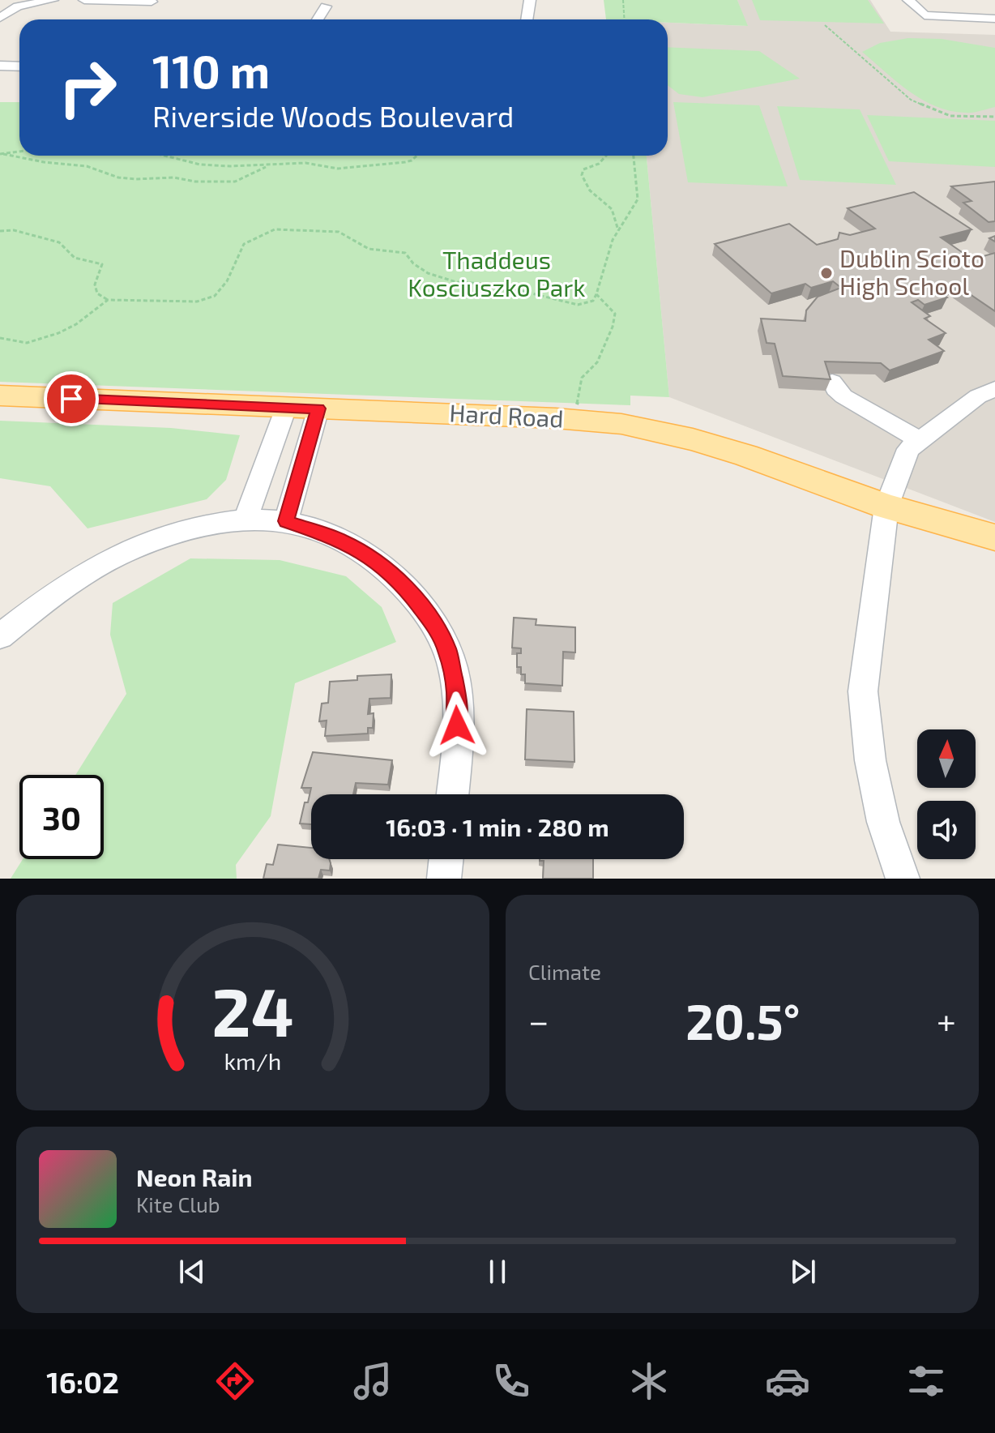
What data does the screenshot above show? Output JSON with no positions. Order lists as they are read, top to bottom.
{
  "streets": {
    "main road": ["Hard Road"]
  },
  "parks": ["Thaddeus Kosciuszko Park"],
  "places": ["Dublin Scioto High School"],
  "north": "top",
  "page": {
    "turn": ["110 m", "Riverside Woods Boulevard"],
    "limit": "30",
    "trip": "16:03 · 1 min · 280 m",
    "tile": "Climate",
    "heat": ["−", "20.5°", "+"],
    "song": ["Neon Rain", "Kite Club"],
    "tabs": "16:02",
    "gauge": ["24", "km/h"]
  }
}
